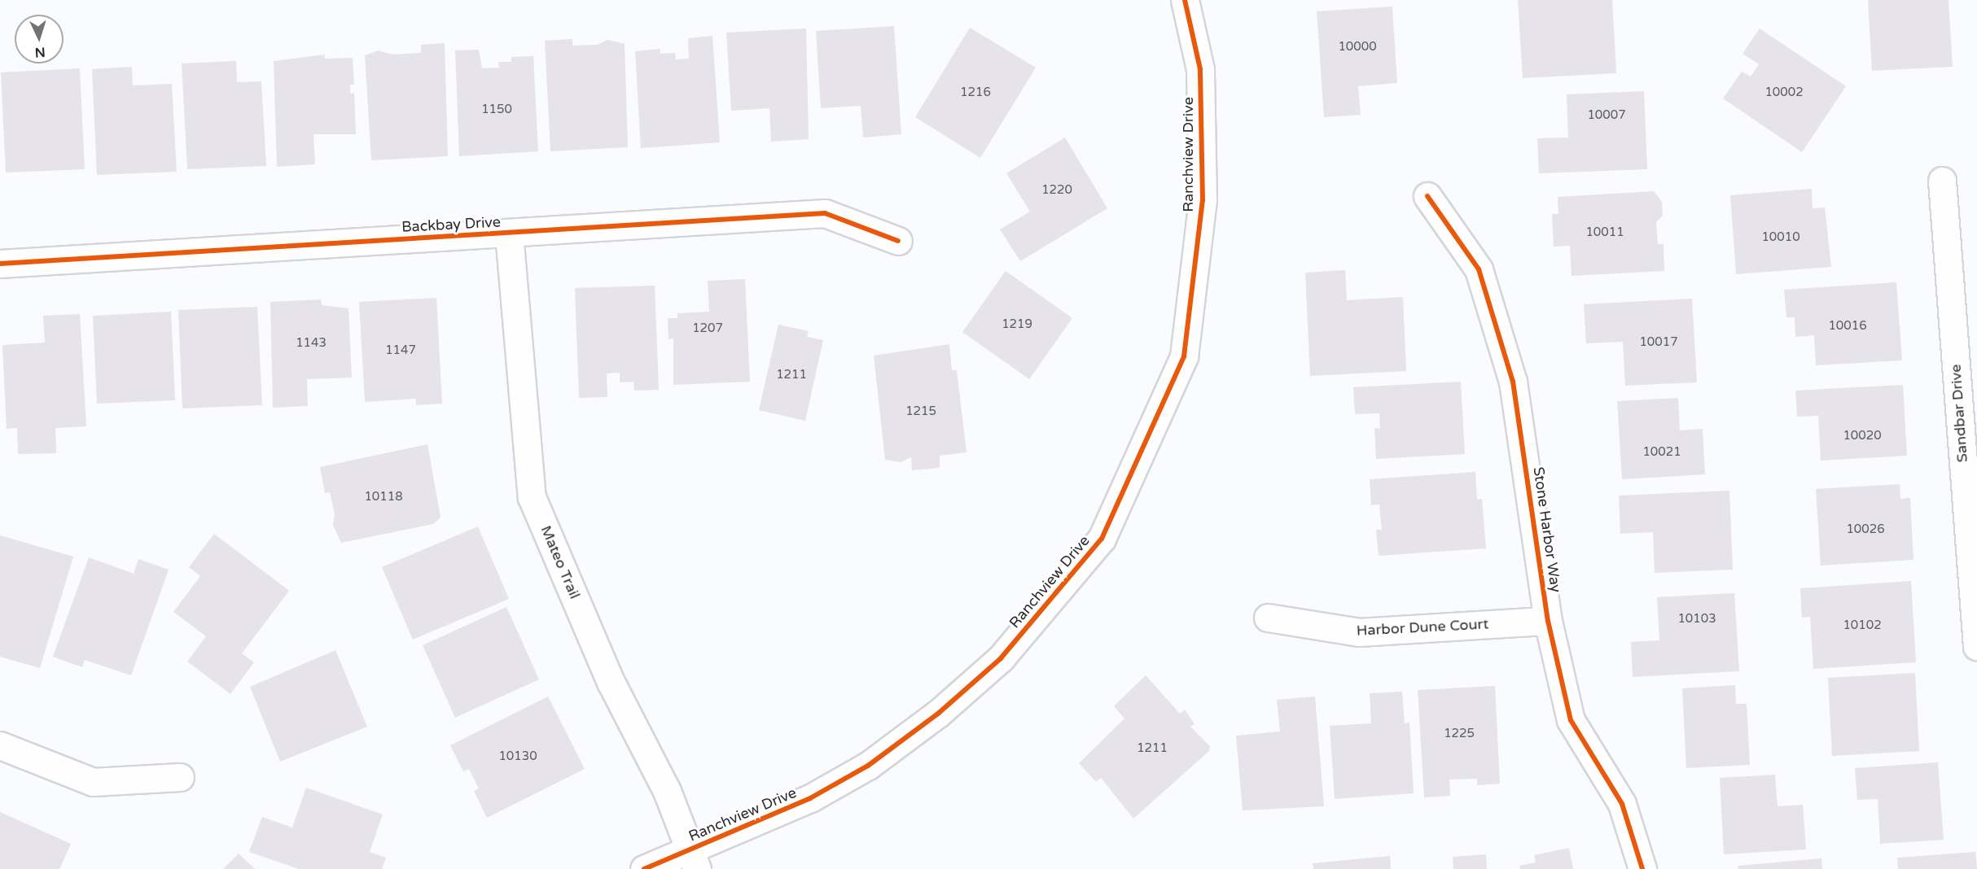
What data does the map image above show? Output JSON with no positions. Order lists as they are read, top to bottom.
{
  "streets": {
    "street": [
      "Ranchview Drive",
      "Backbay Drive",
      "Sandbar Drive",
      "Stone Harbor Way",
      "Mateo Trail",
      "Harbor Dune Court"
    ]
  },
  "crossings": [
    ["Ranchview Drive", "Mateo Trail"],
    ["Backbay Drive", "Mateo Trail"],
    ["Stone Harbor Way", "Harbor Dune Court"]
  ],
  "house_numbers": [
    "10000",
    "1216",
    "10002",
    "1150",
    "10007",
    "1220",
    "10011",
    "10010",
    "1219",
    "10016",
    "1207",
    "10017",
    "1143",
    "1147",
    "1211",
    "1215",
    "10020",
    "10021",
    "10118",
    "10026",
    "10103",
    "10102",
    "1225",
    "1211",
    "10130"
  ],
  "north": "bottom"
}
